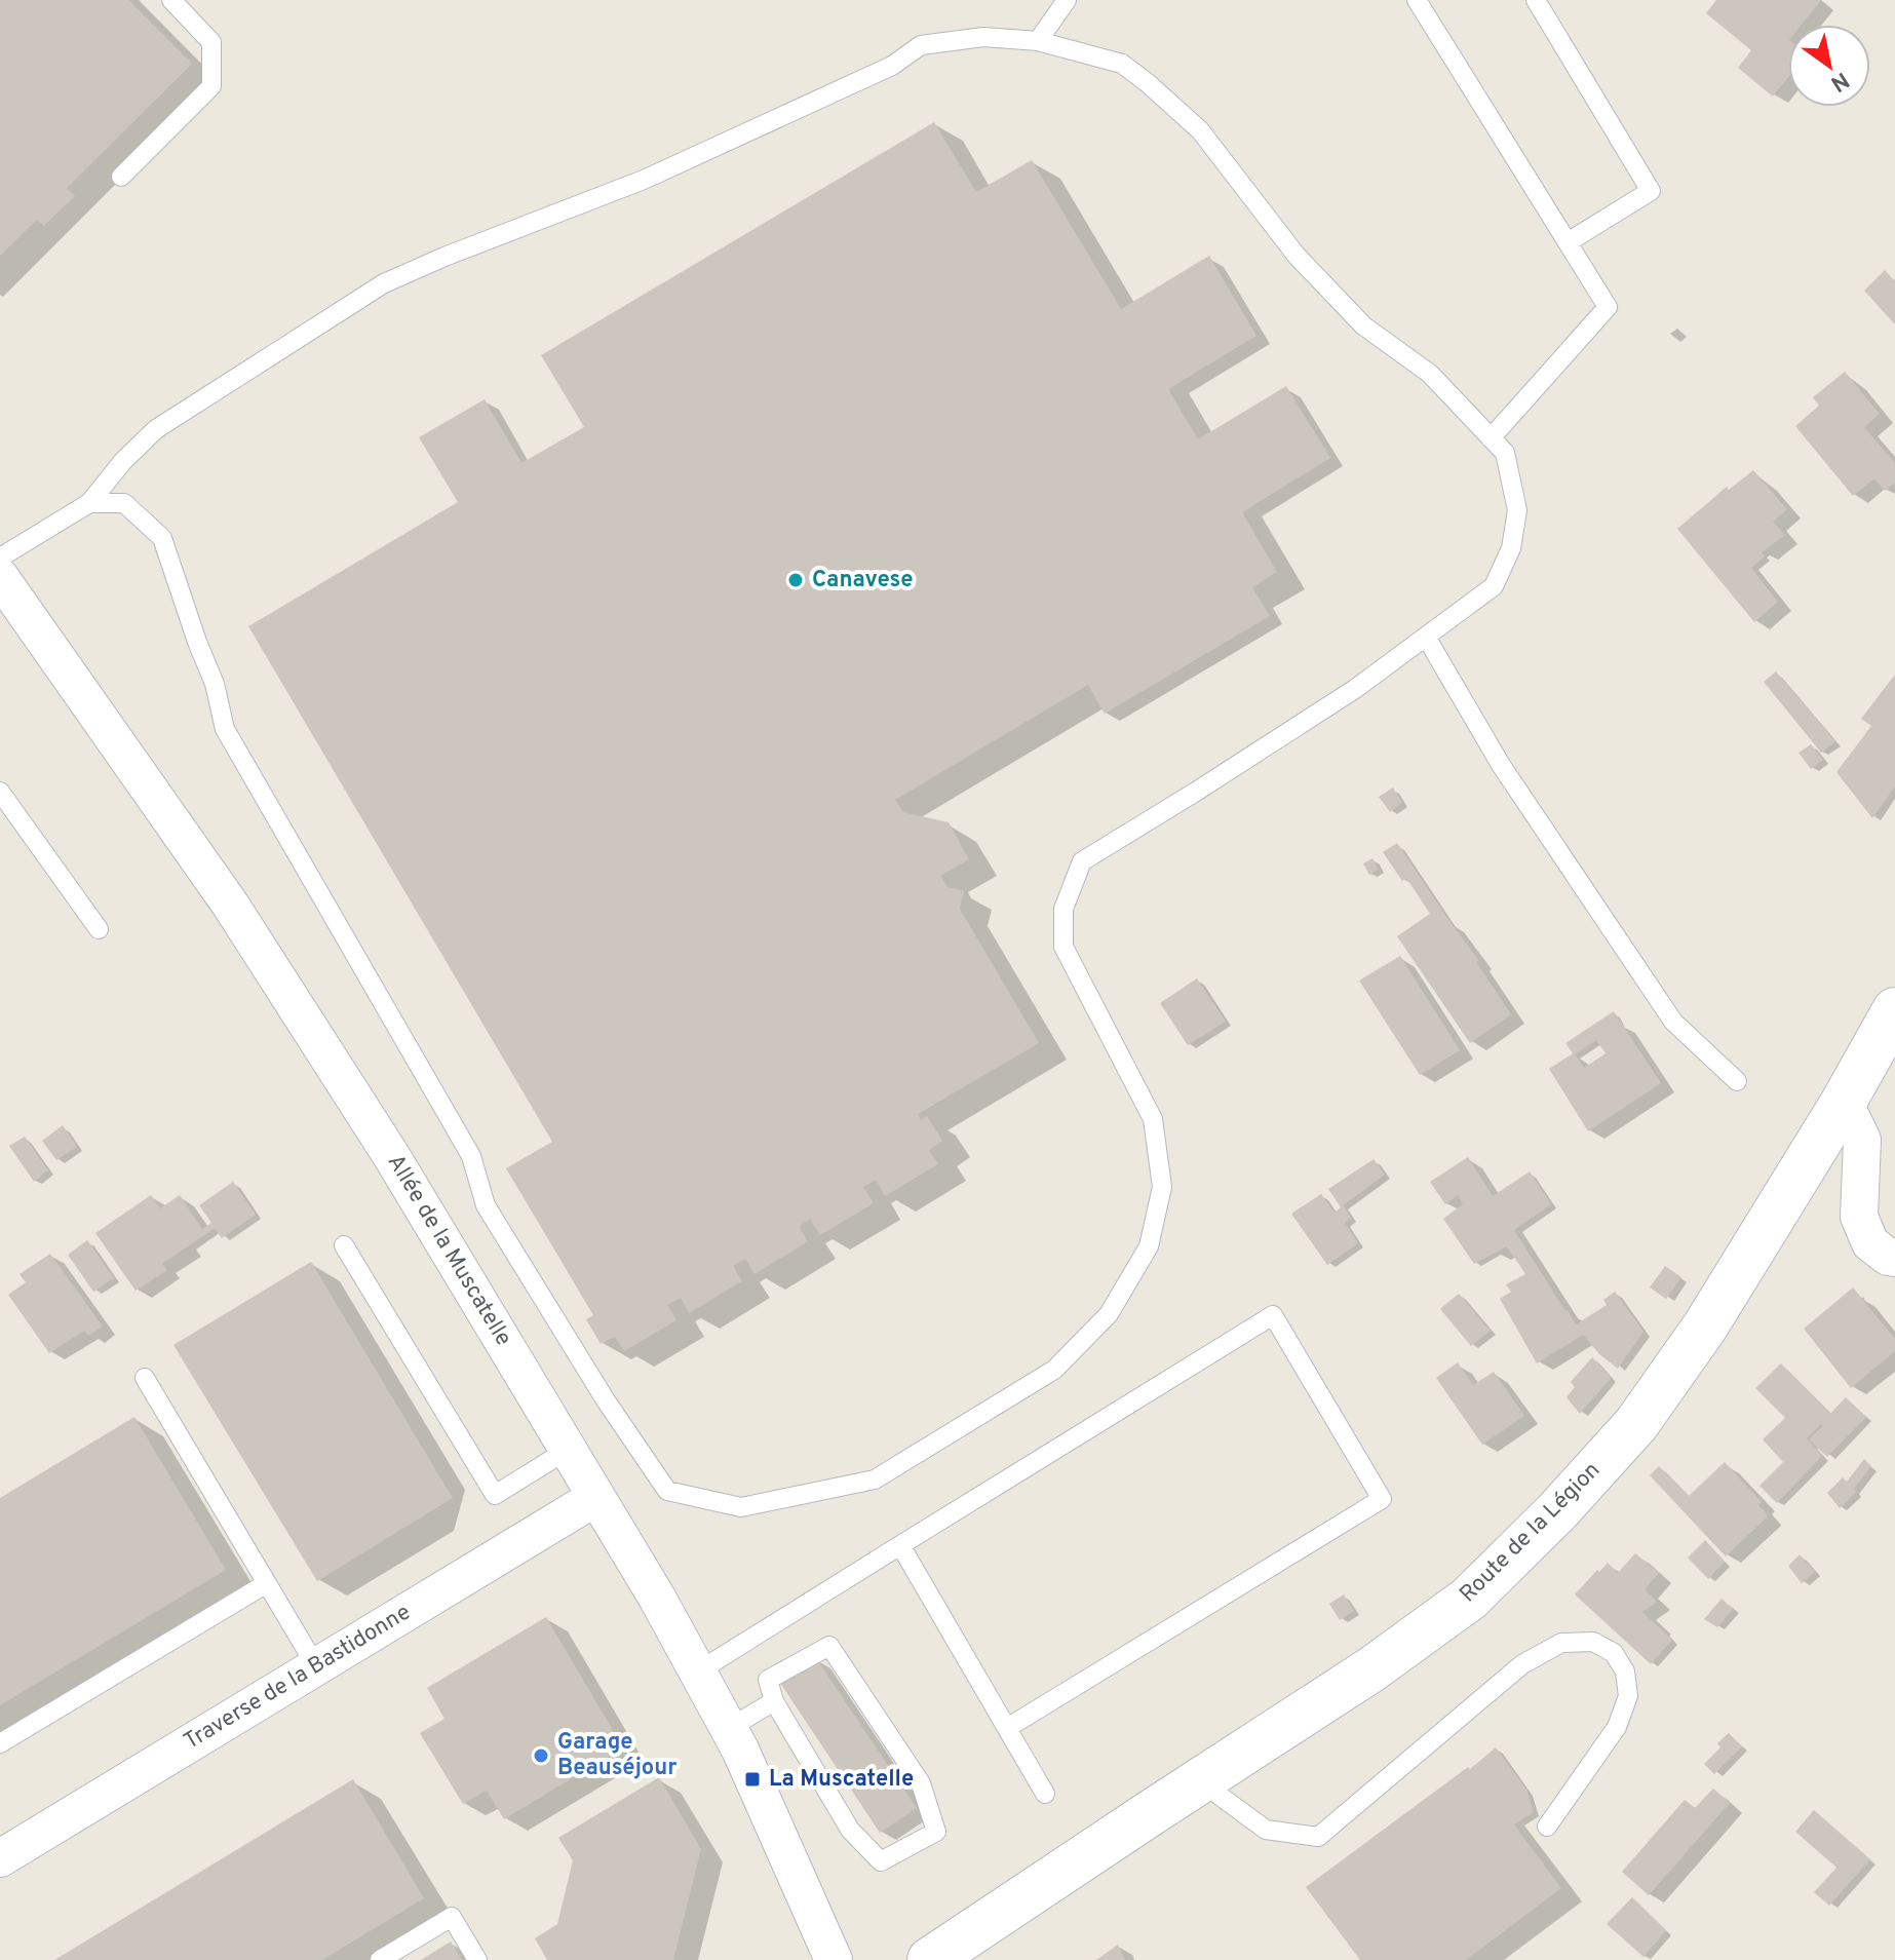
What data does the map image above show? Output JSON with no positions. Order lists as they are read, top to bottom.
{
  "streets": {
    "main road": ["Route de la Légion"],
    "street": ["Allée de la Muscatelle", "Traverse de la Bastidonne"]
  },
  "crossings": [
    ["Allée de la Muscatelle", "Traverse de la Bastidonne"]
  ],
  "places": {
    "other": ["Canavese", "Garage Beauséjour"],
    "transit": ["La Muscatelle"]
  },
  "north": "bottom right"
}
